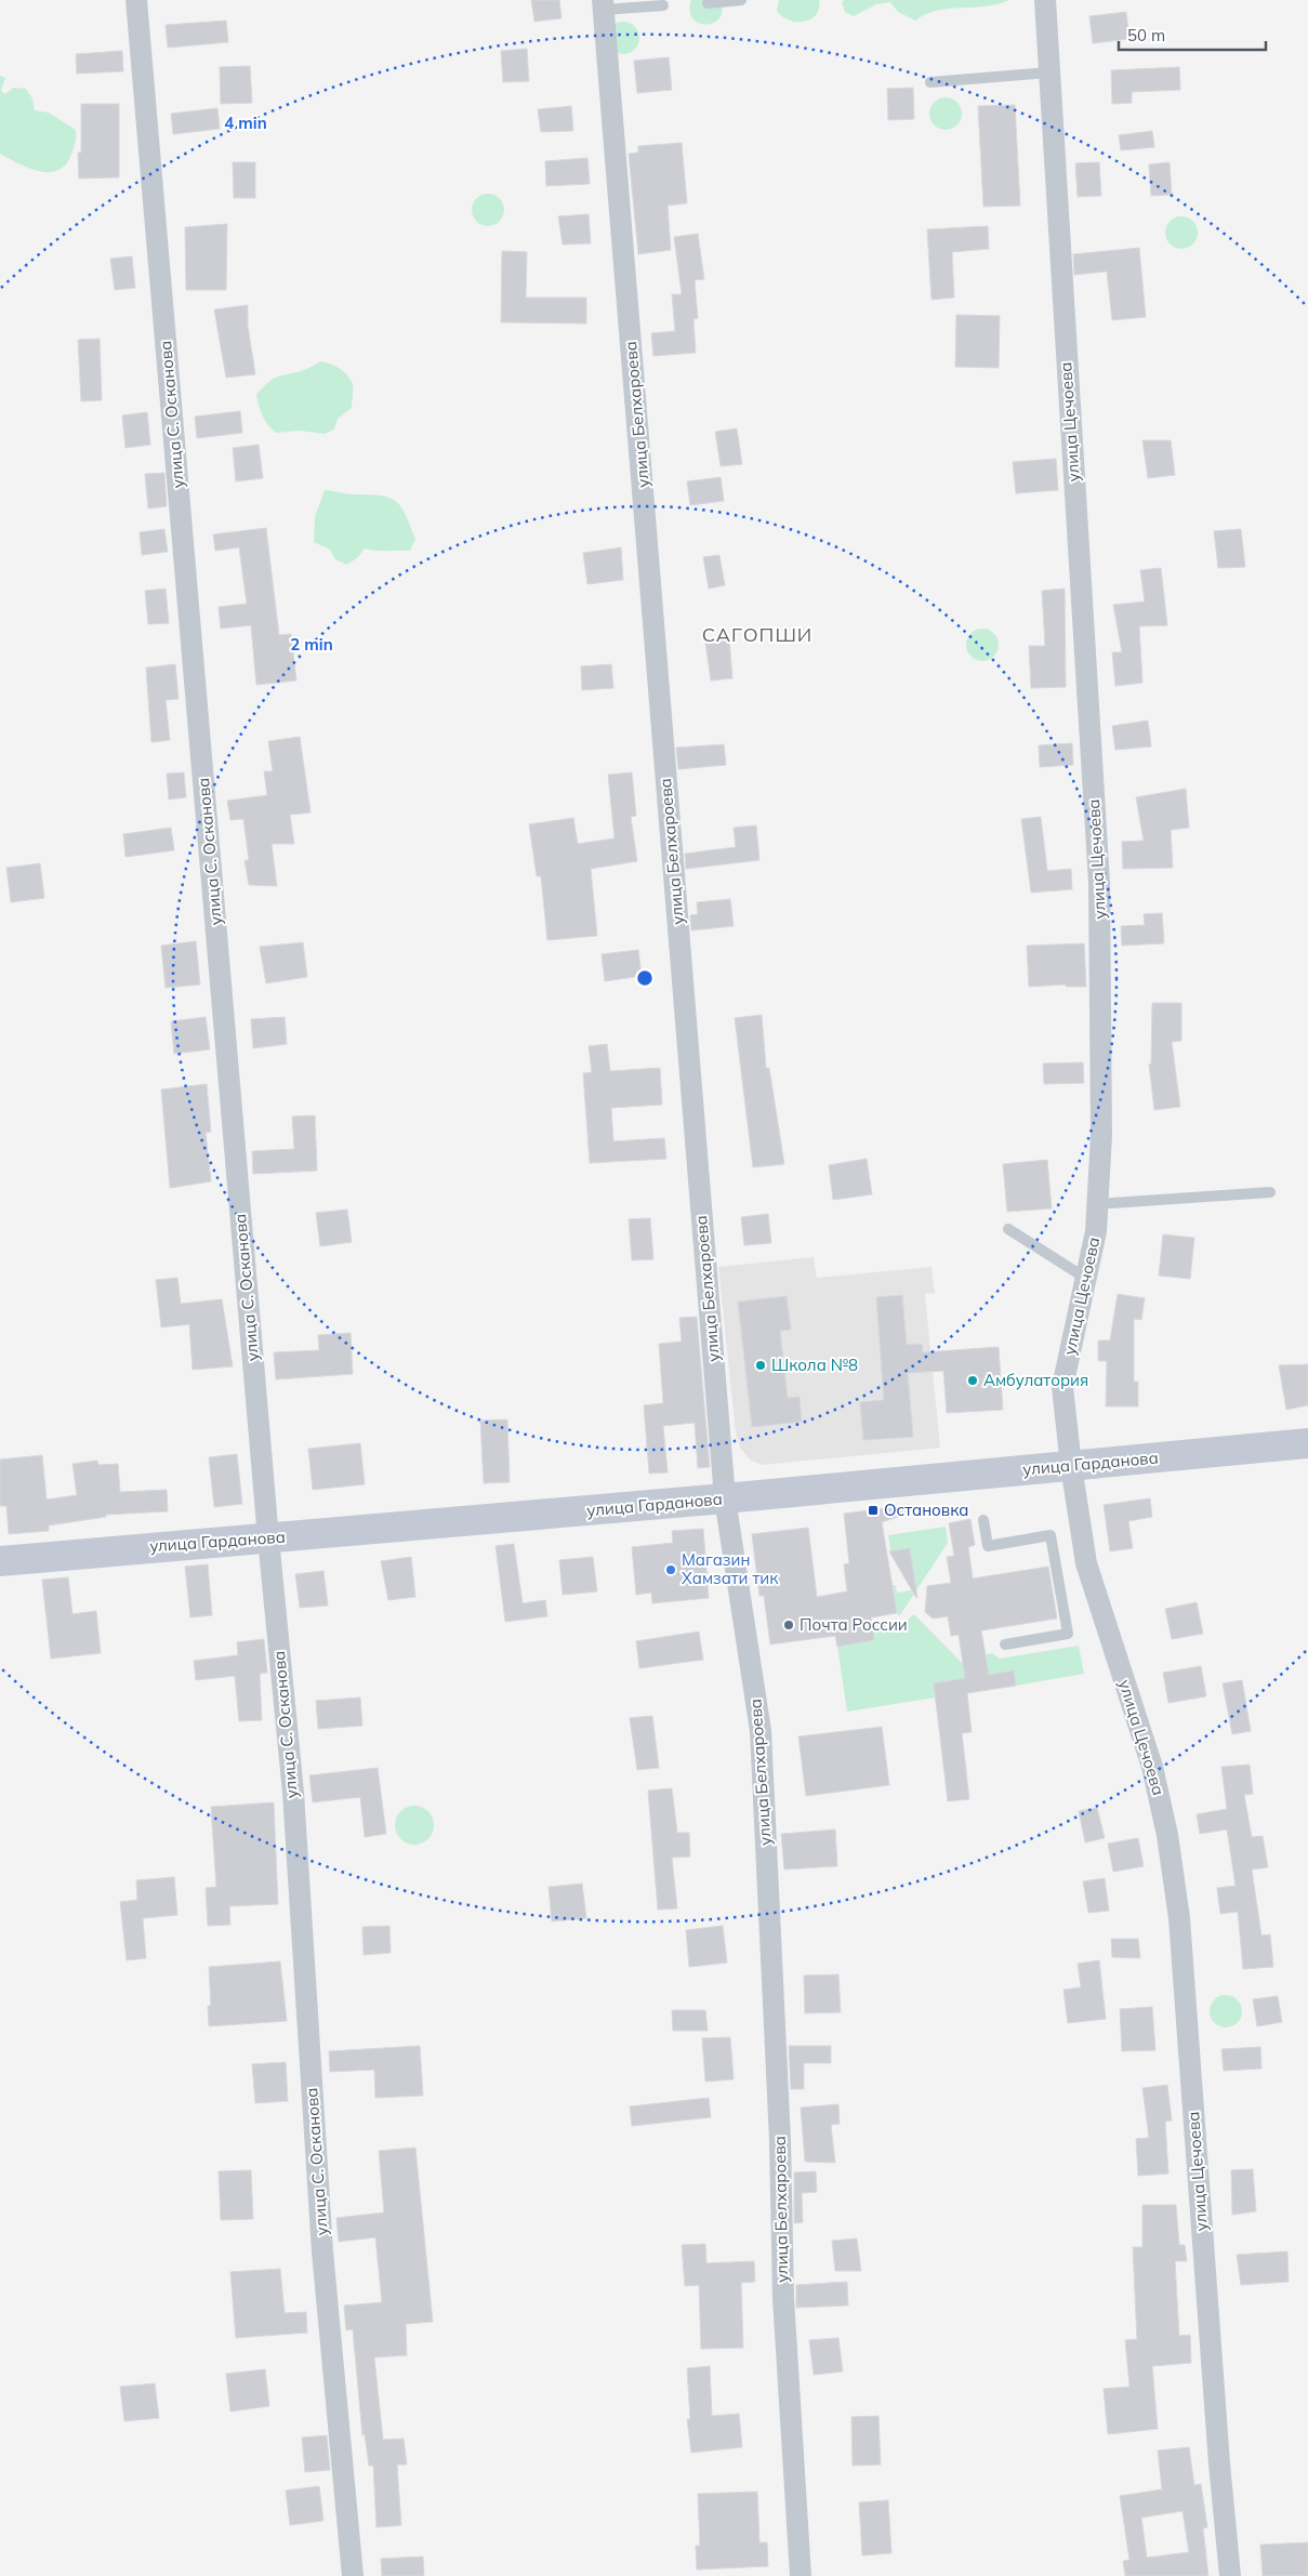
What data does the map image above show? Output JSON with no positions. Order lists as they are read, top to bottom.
{
  "streets": {
    "street": [
      "улица С. Осканова",
      "улица Белхароева",
      "улица Цечоева",
      "улица Гарданова"
    ]
  },
  "crossings": [
    ["улица С. Осканова", "улица Гарданова"],
    ["улица Белхароева", "улица Гарданова"],
    ["улица Цечоева", "улица Гарданова"]
  ],
  "districts": ["САГОПШИ"],
  "places": {
    "other": [
      "Школа №8",
      "Амбулатория",
      "Магазин Хамзати тик",
      "Почта России"
    ],
    "transit": ["Остановка"]
  },
  "scale_bar": "50 m",
  "rings": ["4 min", "2 min"]
}
